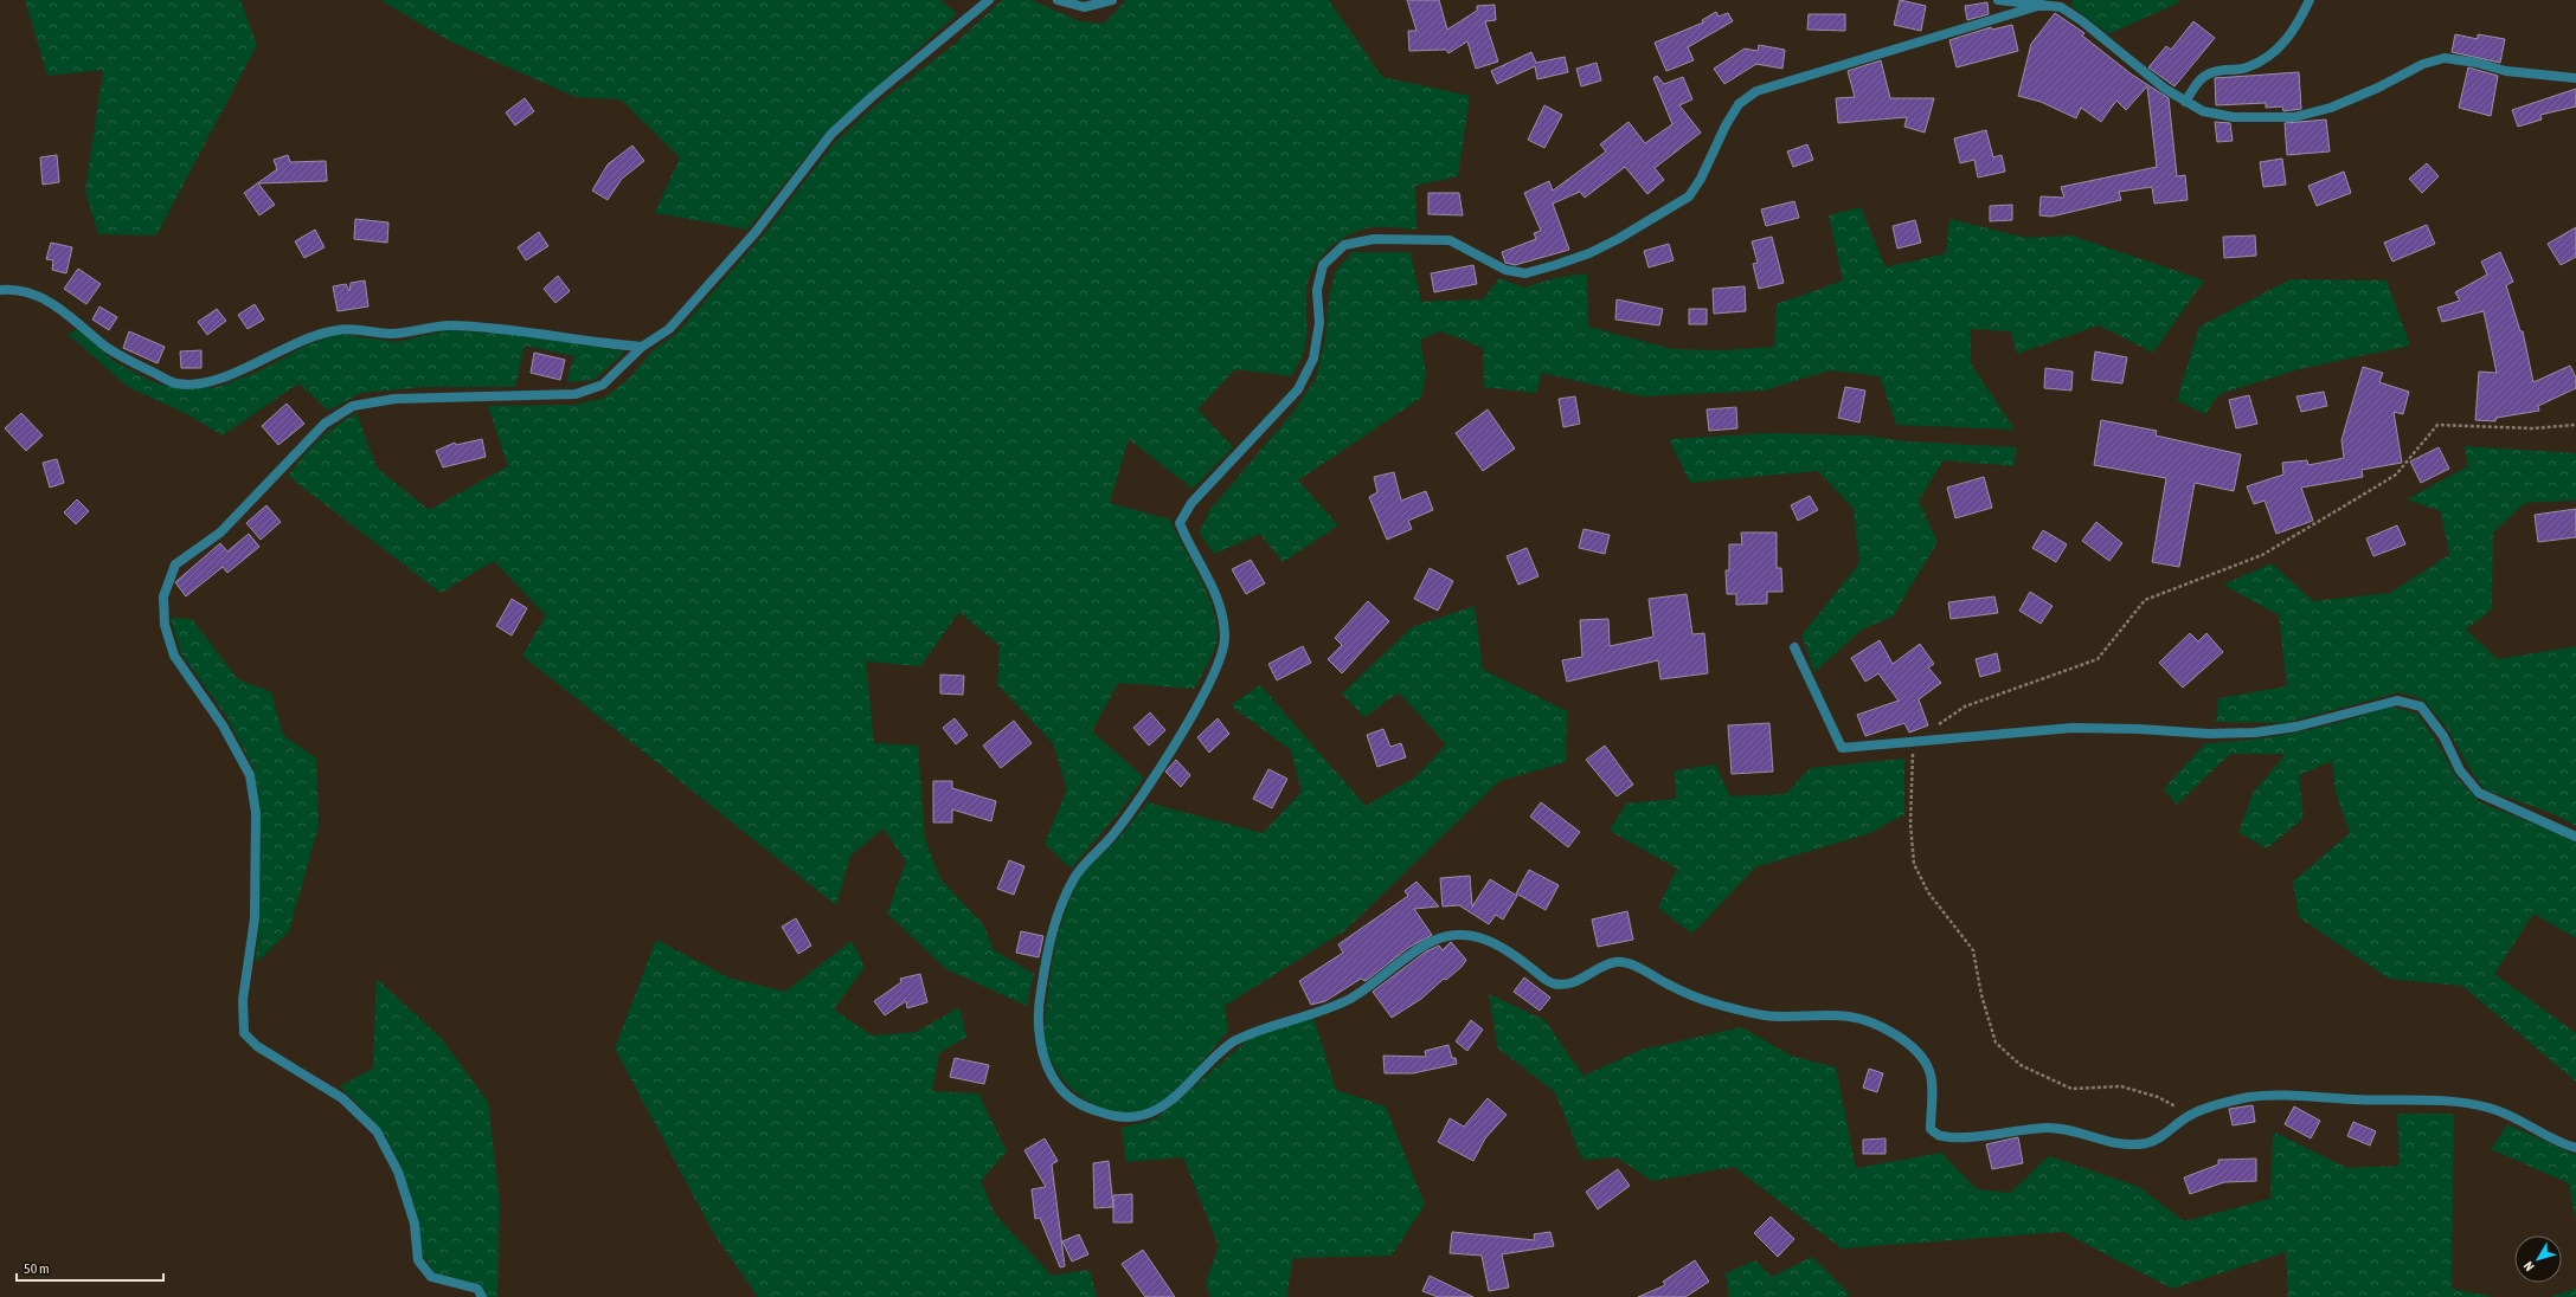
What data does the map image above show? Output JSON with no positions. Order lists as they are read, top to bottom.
{
  "scale_bar": "50 m",
  "north": "bottom left"
}
